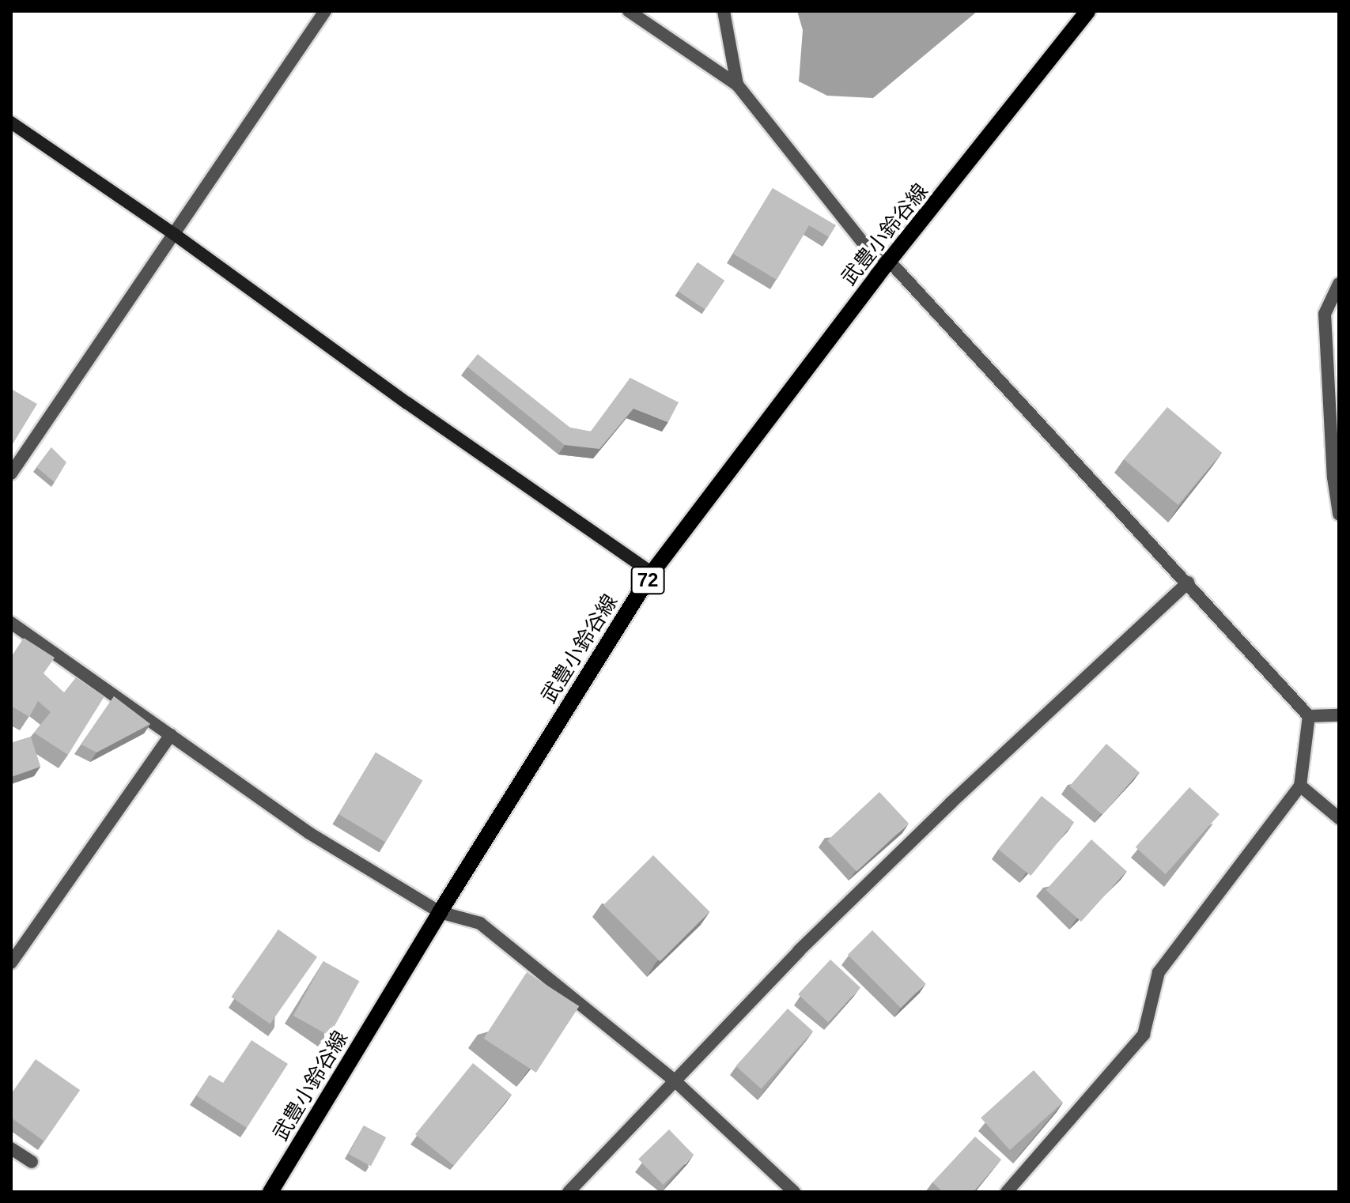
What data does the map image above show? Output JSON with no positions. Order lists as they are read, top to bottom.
{
  "streets": {
    "main road": ["武豊小鈴谷線", "72"]
  }
}
